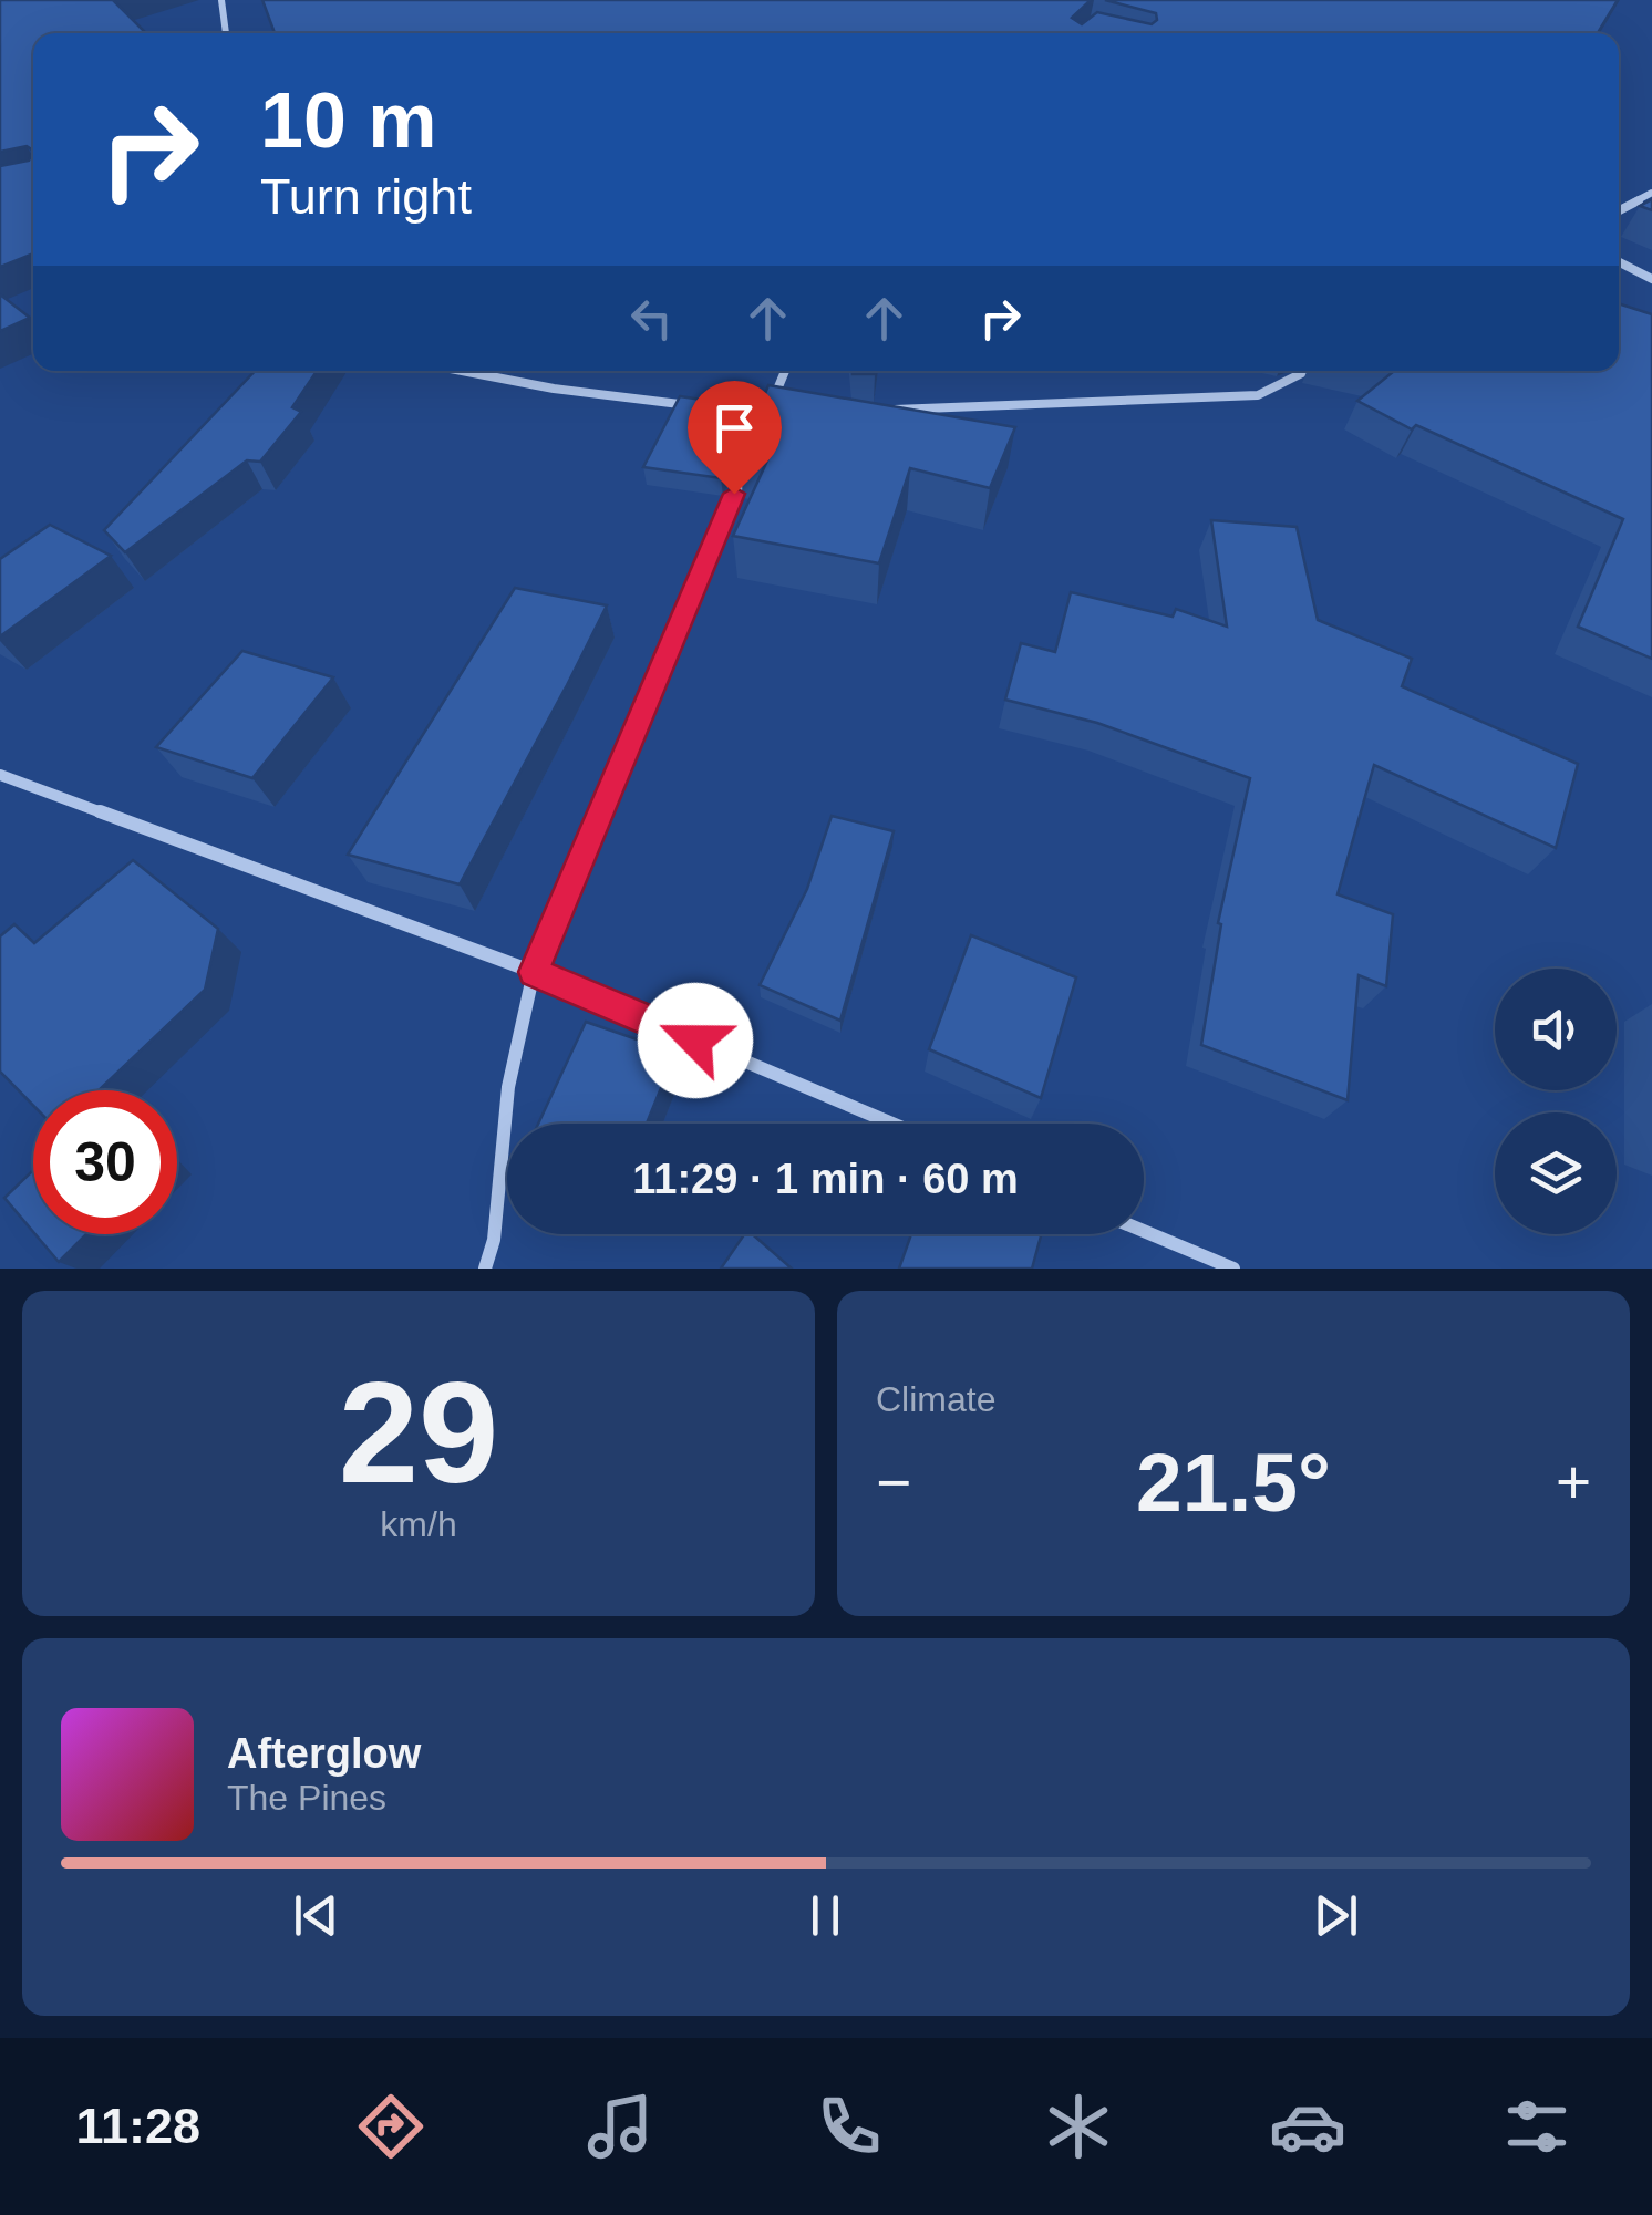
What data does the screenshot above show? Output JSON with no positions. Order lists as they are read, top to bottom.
{
  "page": {
    "turn": ["10 m", "Turn right"],
    "limit": "30",
    "trip": "11:29 · 1 min · 60 m",
    "tile": [
      ["29", "km/h"],
      "Climate"
    ],
    "heat": ["−", "21.5°", "+"],
    "song": ["Afterglow", "The Pines"],
    "tabs": "11:28"
  }
}
